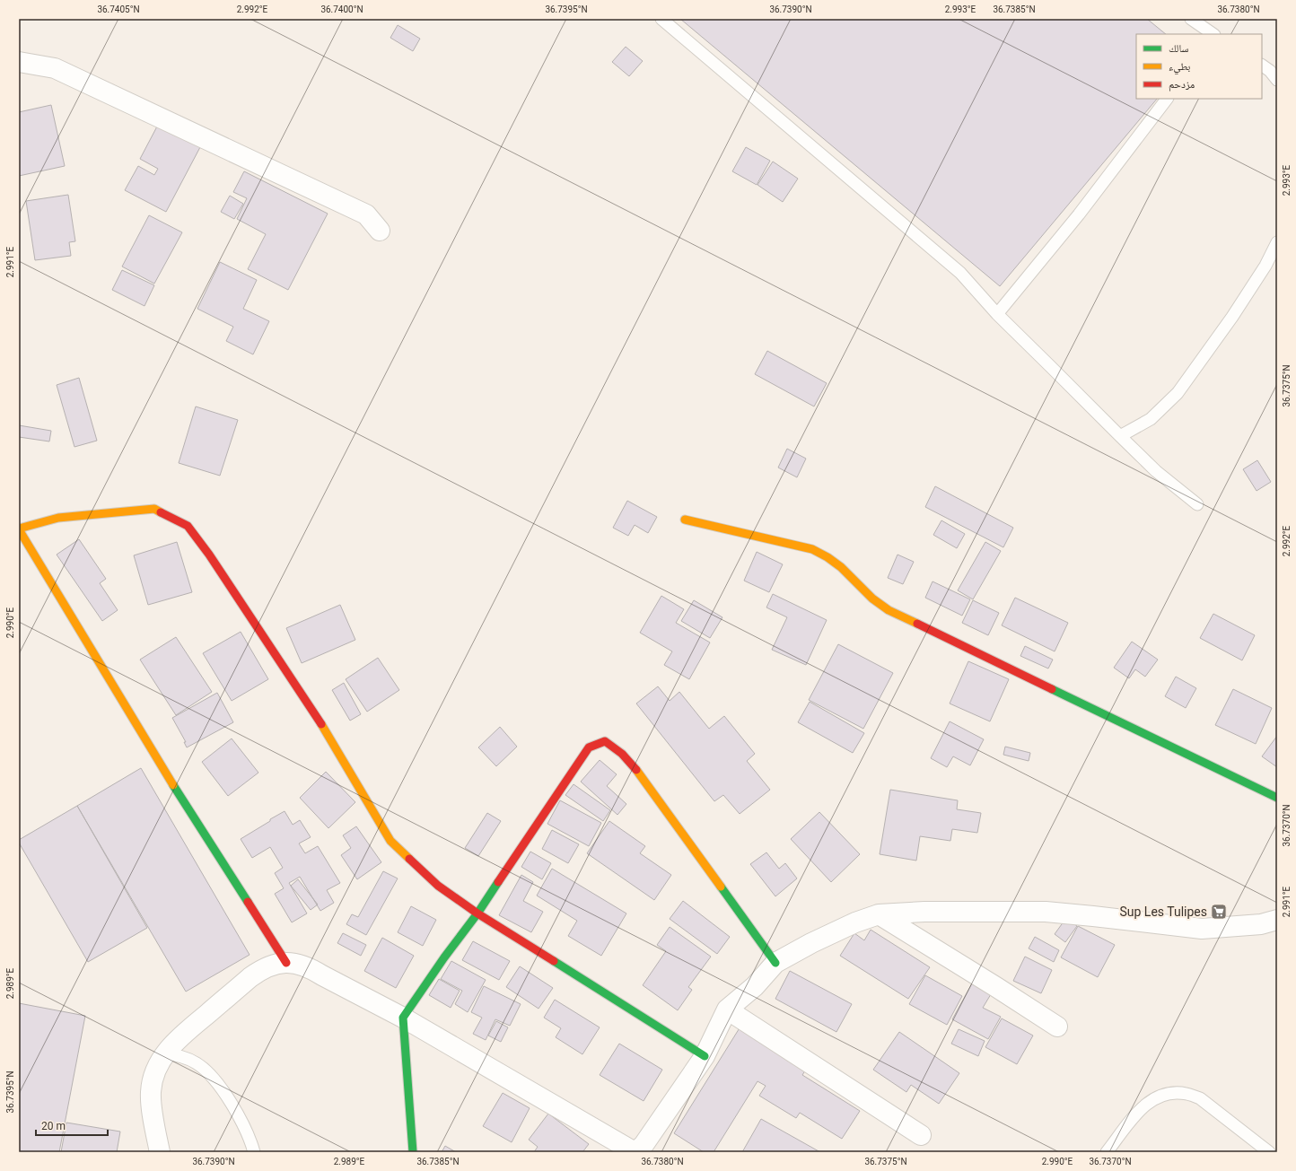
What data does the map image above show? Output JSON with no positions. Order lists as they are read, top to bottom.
{
  "places": {
    "supermarket": ["Sup Les Tulipes"]
  },
  "legend": ["سالك", "بطيء", "مزدحم"],
  "scale_bar": "20 m",
  "coordinates": [
    "36.7405°N",
    "2.992°E",
    "36.7400°N",
    "36.7395°N",
    "36.7390°N",
    "2.993°E",
    "36.7385°N",
    "36.7380°N",
    "2.991°E",
    "36.7375°N",
    "2.990°E",
    "36.7370°N",
    "2.989°E"
  ]
}
